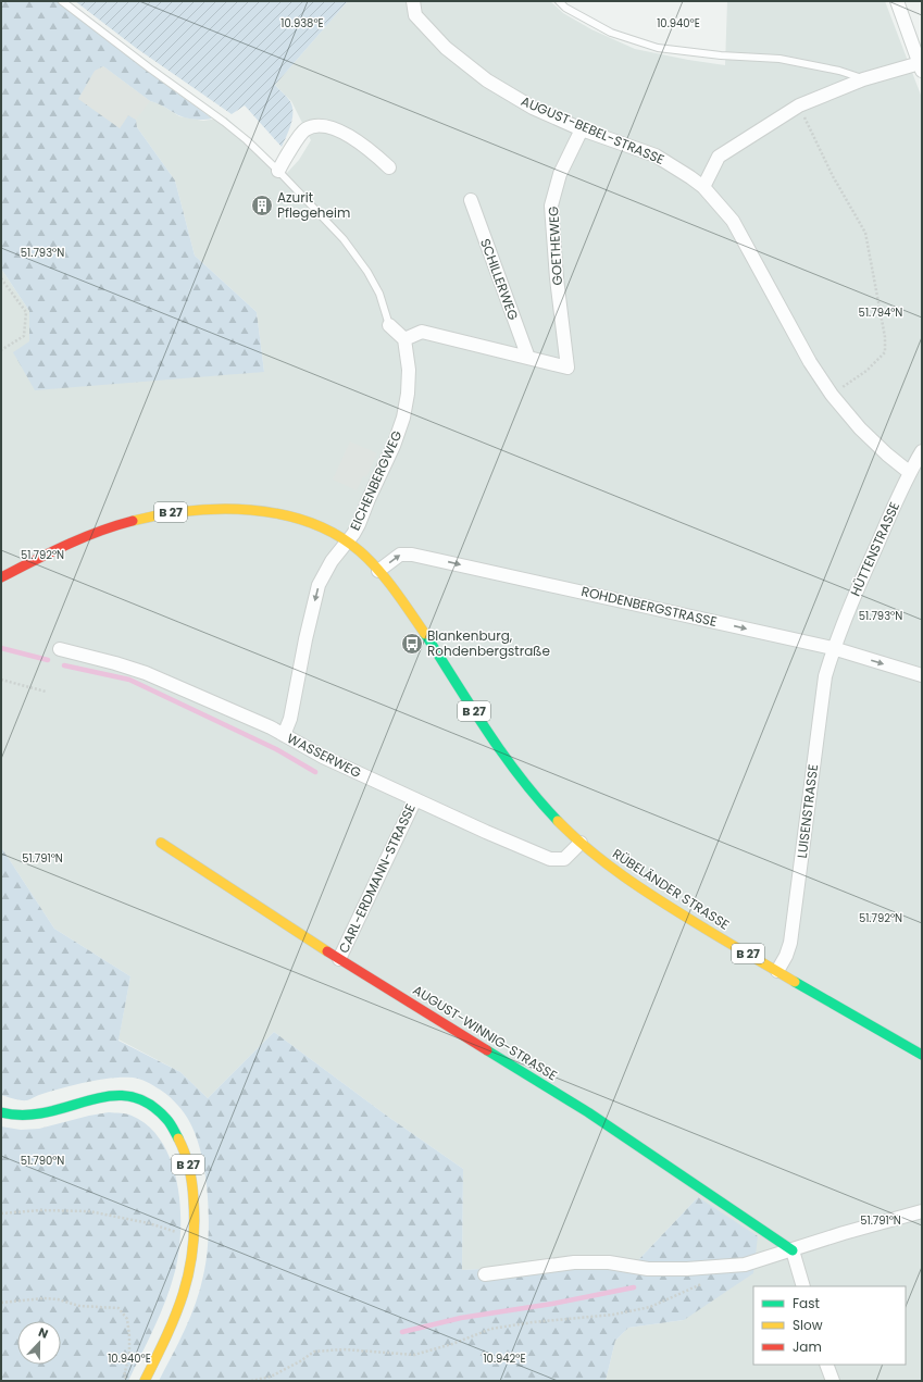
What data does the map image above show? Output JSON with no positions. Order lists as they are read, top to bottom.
{
  "streets": {
    "main road": ["B 27", "RÜBELÄNDER STRASSE", "AUGUST-WINNIG-STRASSE"],
    "street": [
      "AUGUST-BEBEL-STRASSE",
      "GOETHEWEG",
      "SCHILLERWEG",
      "EICHENBERGWEG",
      "HÜTTENSTRASSE",
      "ROHDENBERGSTRASSE",
      "WASSERWEG",
      "LUISENSTRASSE",
      "CARL-ERDMANN-STRASSE"
    ]
  },
  "crossings": [
    ["AUGUST-BEBEL-STRASSE", "GOETHEWEG"],
    ["AUGUST-BEBEL-STRASSE", "HÜTTENSTRASSE"],
    ["GOETHEWEG", "SCHILLERWEG"],
    ["EICHENBERGWEG", "WASSERWEG"],
    ["EICHENBERGWEG", "RÜBELÄNDER STRASSE"],
    ["HÜTTENSTRASSE", "ROHDENBERGSTRASSE"],
    ["HÜTTENSTRASSE", "LUISENSTRASSE"],
    ["ROHDENBERGSTRASSE", "LUISENSTRASSE"],
    ["ROHDENBERGSTRASSE", "RÜBELÄNDER STRASSE"],
    ["WASSERWEG", "CARL-ERDMANN-STRASSE"],
    ["WASSERWEG", "RÜBELÄNDER STRASSE"],
    ["LUISENSTRASSE", "RÜBELÄNDER STRASSE"],
    ["CARL-ERDMANN-STRASSE", "AUGUST-WINNIG-STRASSE"]
  ],
  "one_way": ["EICHENBERGWEG", "ROHDENBERGSTRASSE"],
  "places": {
    "building": ["Azurit Pflegeheim"],
    "bus stop": ["Blankenburg, Rohdenbergstraße"]
  },
  "legend": ["Fast", "Slow", "Jam"],
  "north": "top",
  "coordinates": [
    "10.938°E",
    "10.940°E",
    "51.793°N",
    "51.794°N",
    "51.792°N",
    "51.791°N",
    "51.790°N",
    "10.942°E"
  ]
}
